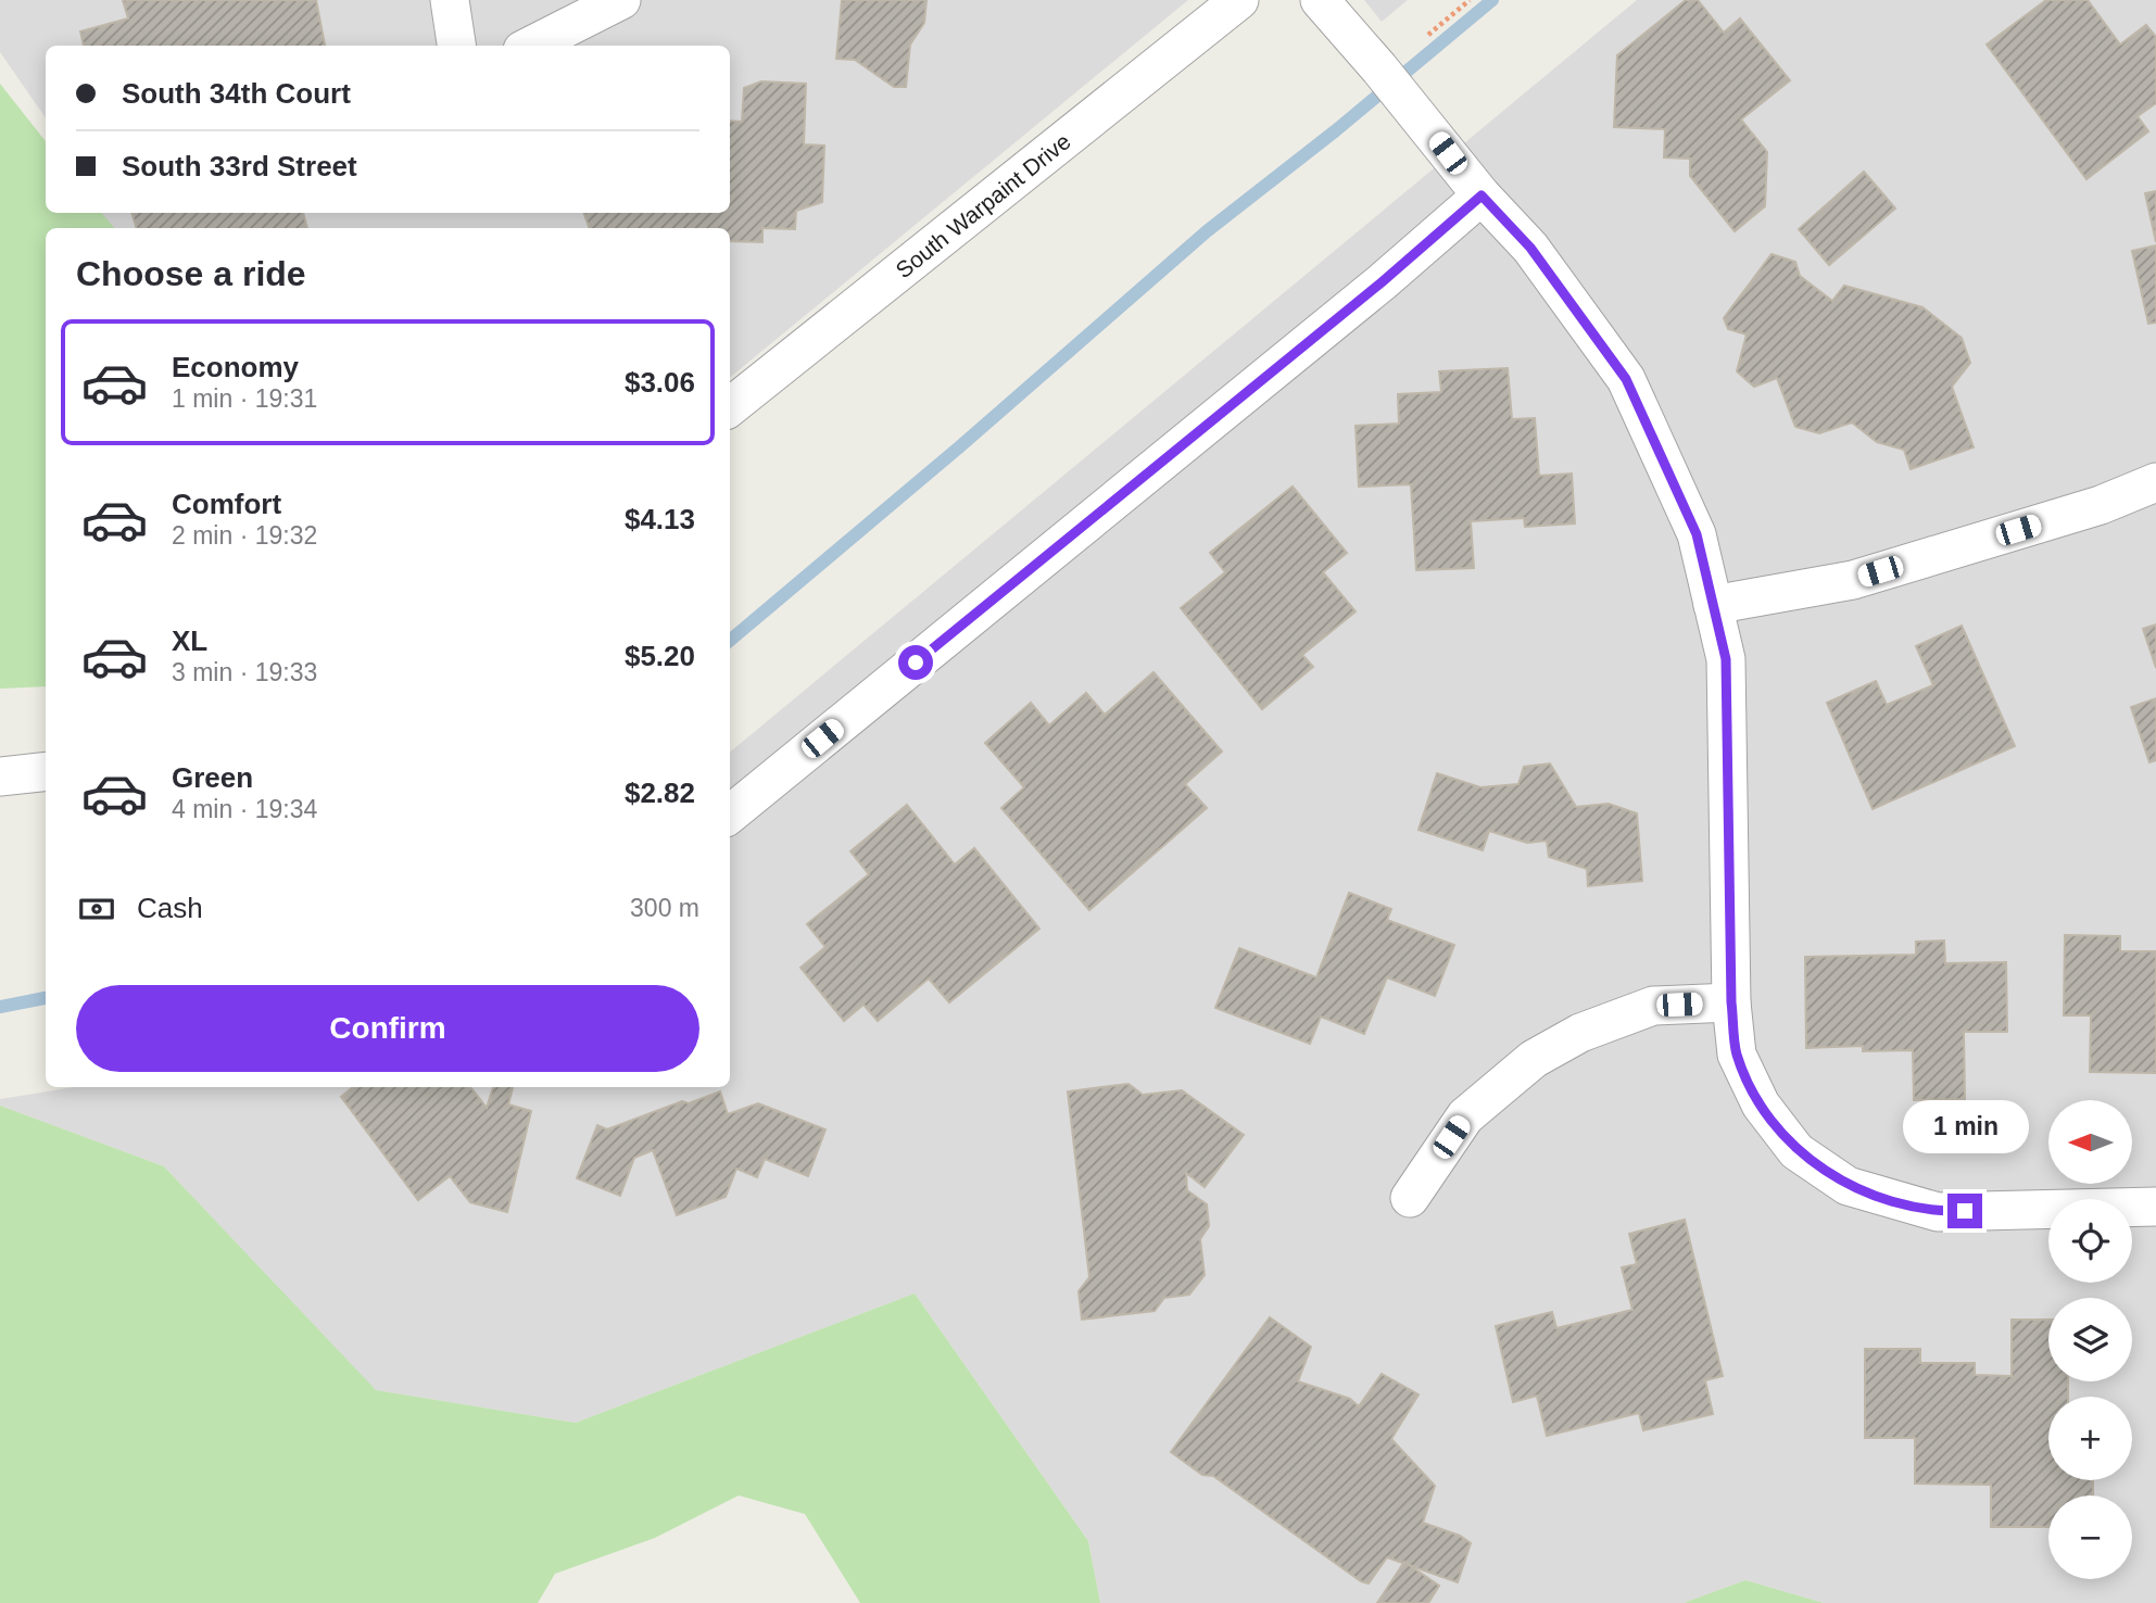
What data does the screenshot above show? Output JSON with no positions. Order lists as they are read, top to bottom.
{
  "streets": {
    "street": ["South Warpaint Drive"]
  },
  "north": "left",
  "page": {
    "banner": ["South 34th Court", "South 33rd Street"],
    "heading": "Choose a ride",
    "list": [
      {
        "name": "Economy",
        "note": "1 min · 19:31",
        "value": "$3.06"
      },
      {
        "name": "Comfort",
        "note": "2 min · 19:32",
        "value": "$4.13"
      },
      {
        "name": "XL",
        "note": "3 min · 19:33",
        "value": "$5.20"
      },
      {
        "name": "Green",
        "note": "4 min · 19:34",
        "value": "$2.82"
      }
    ],
    "pay": ["Cash", "300 m"],
    "buttons": "Confirm",
    "map_buttons": ["+", "−"],
    "bubble": "1 min"
  }
}
